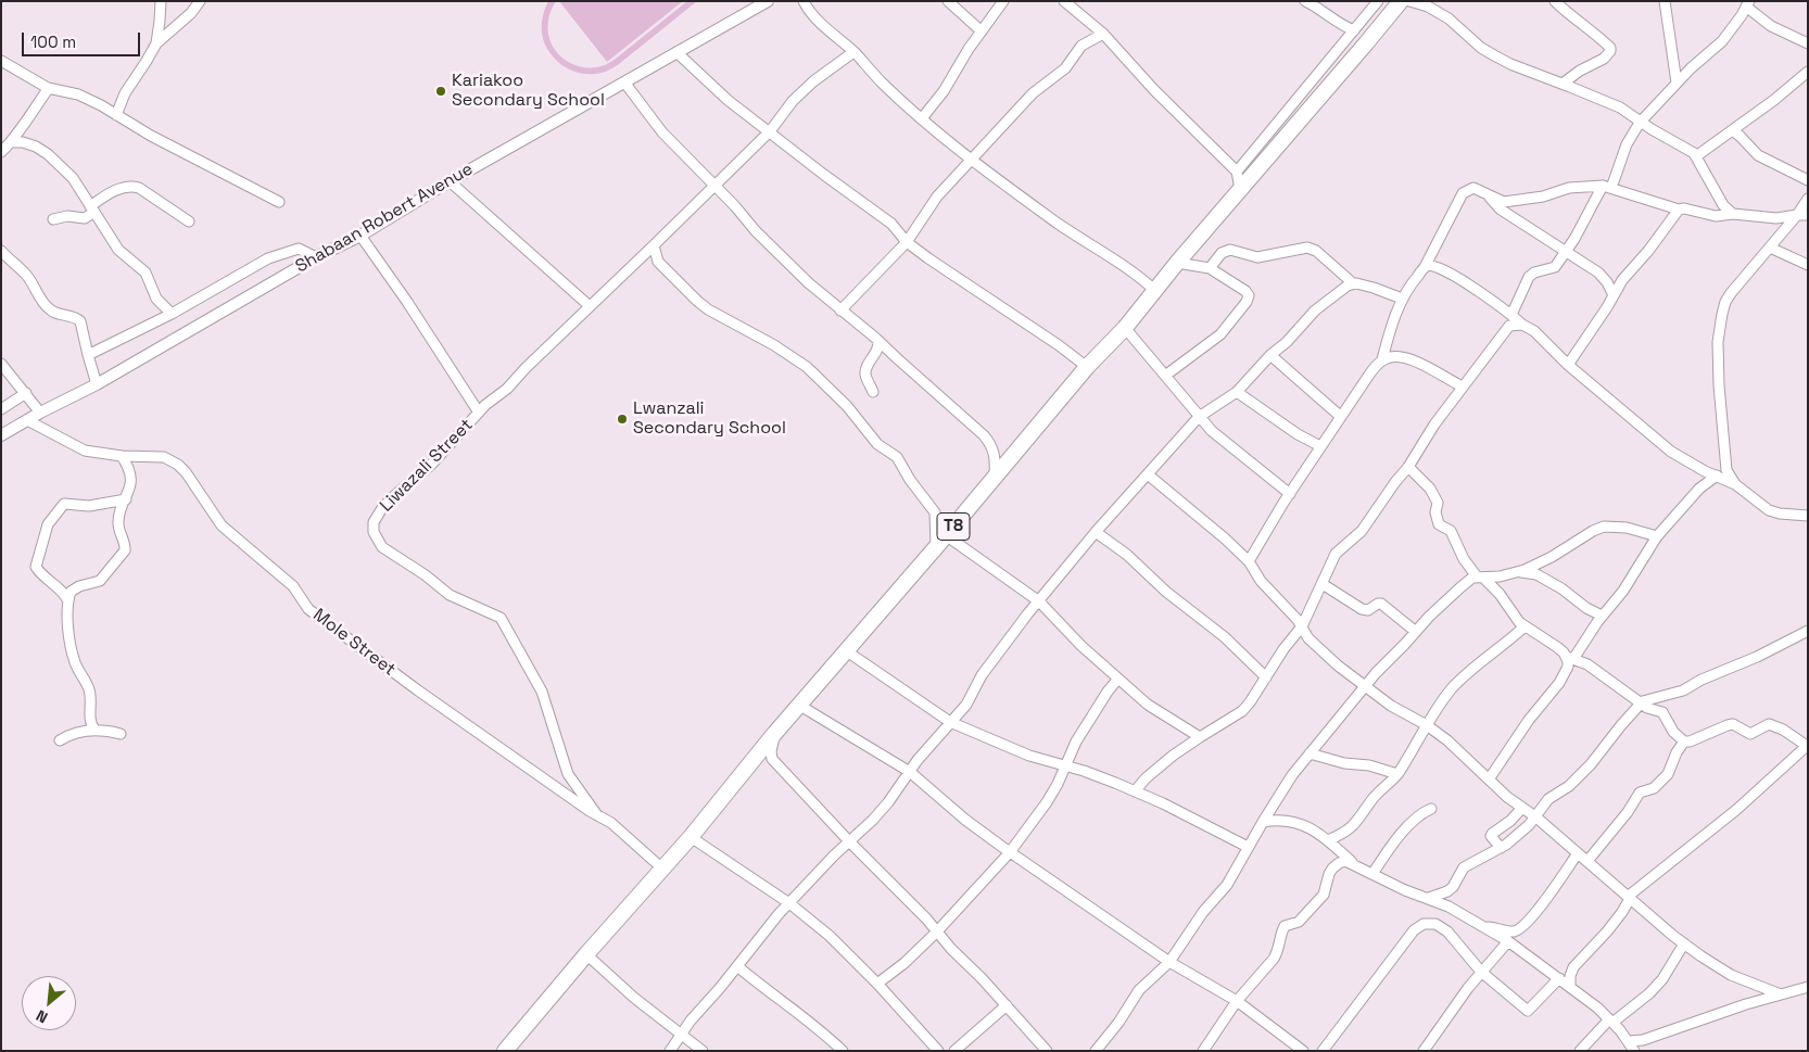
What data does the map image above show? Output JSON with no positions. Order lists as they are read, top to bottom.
{
  "streets": {
    "highway": ["T8"],
    "street": ["Shabaan Robert Avenue", "Liwazali Street", "Mole Street"]
  },
  "crossings": [
    ["Shabaan Robert Avenue", "Mole Street"],
    ["Liwazali Street", "Mole Street"],
    ["T8", "Mole Street"]
  ],
  "places": ["Kariakoo Secondary School", "Lwanzali Secondary School"],
  "scale_bar": "100 m",
  "north": "bottom left"
}
